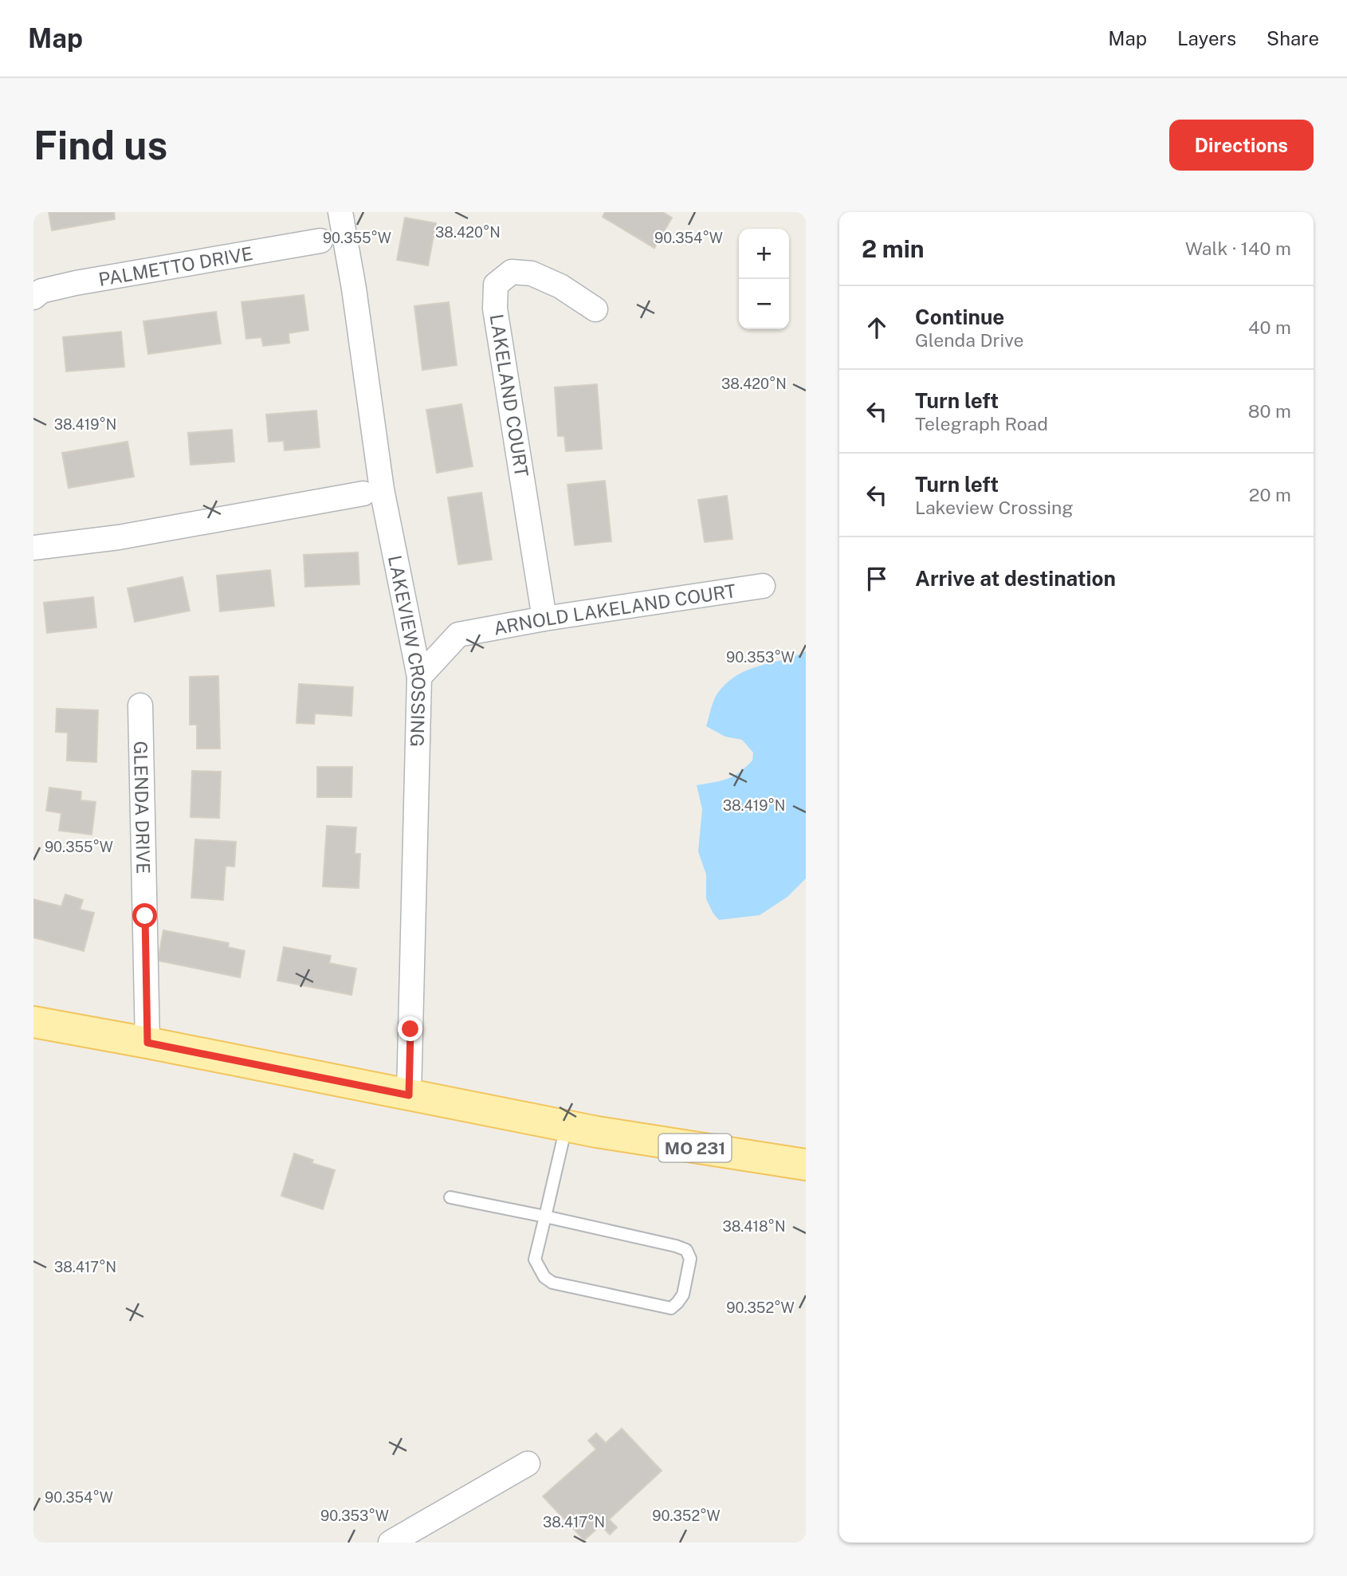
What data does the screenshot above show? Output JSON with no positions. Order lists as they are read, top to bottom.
{
  "streets": {
    "main road": ["MO 231"],
    "street": [
      "PALMETTO DRIVE",
      "LAKELAND COURT",
      "ARNOLD LAKELAND COURT",
      "LAKEVIEW CROSSING",
      "GLENDA DRIVE"
    ]
  },
  "crossings": [
    ["LAKELAND COURT", "ARNOLD LAKELAND COURT"],
    ["ARNOLD LAKELAND COURT", "LAKEVIEW CROSSING"],
    ["LAKEVIEW CROSSING", "MO 231"],
    ["GLENDA DRIVE", "MO 231"]
  ],
  "page": {
    "header": "Map",
    "nav": ["Map", "Layers", "Share"],
    "buttons": "Directions",
    "title": "Find us",
    "heading": ["2 min", "Walk · 140 m"],
    "map_buttons": ["+", "−"],
    "list": [
      ["Continue", "Glenda Drive", "40 m"],
      ["Turn left", "Telegraph Road", "80 m"],
      ["Turn left", "Lakeview Crossing", "20 m"],
      "Arrive at destination"
    ]
  },
  "coordinates": [
    "38.420°N",
    "90.355°W",
    "90.354°W",
    "38.419°N",
    "90.353°W",
    "38.418°N",
    "38.417°N",
    "90.352°W"
  ]
}
